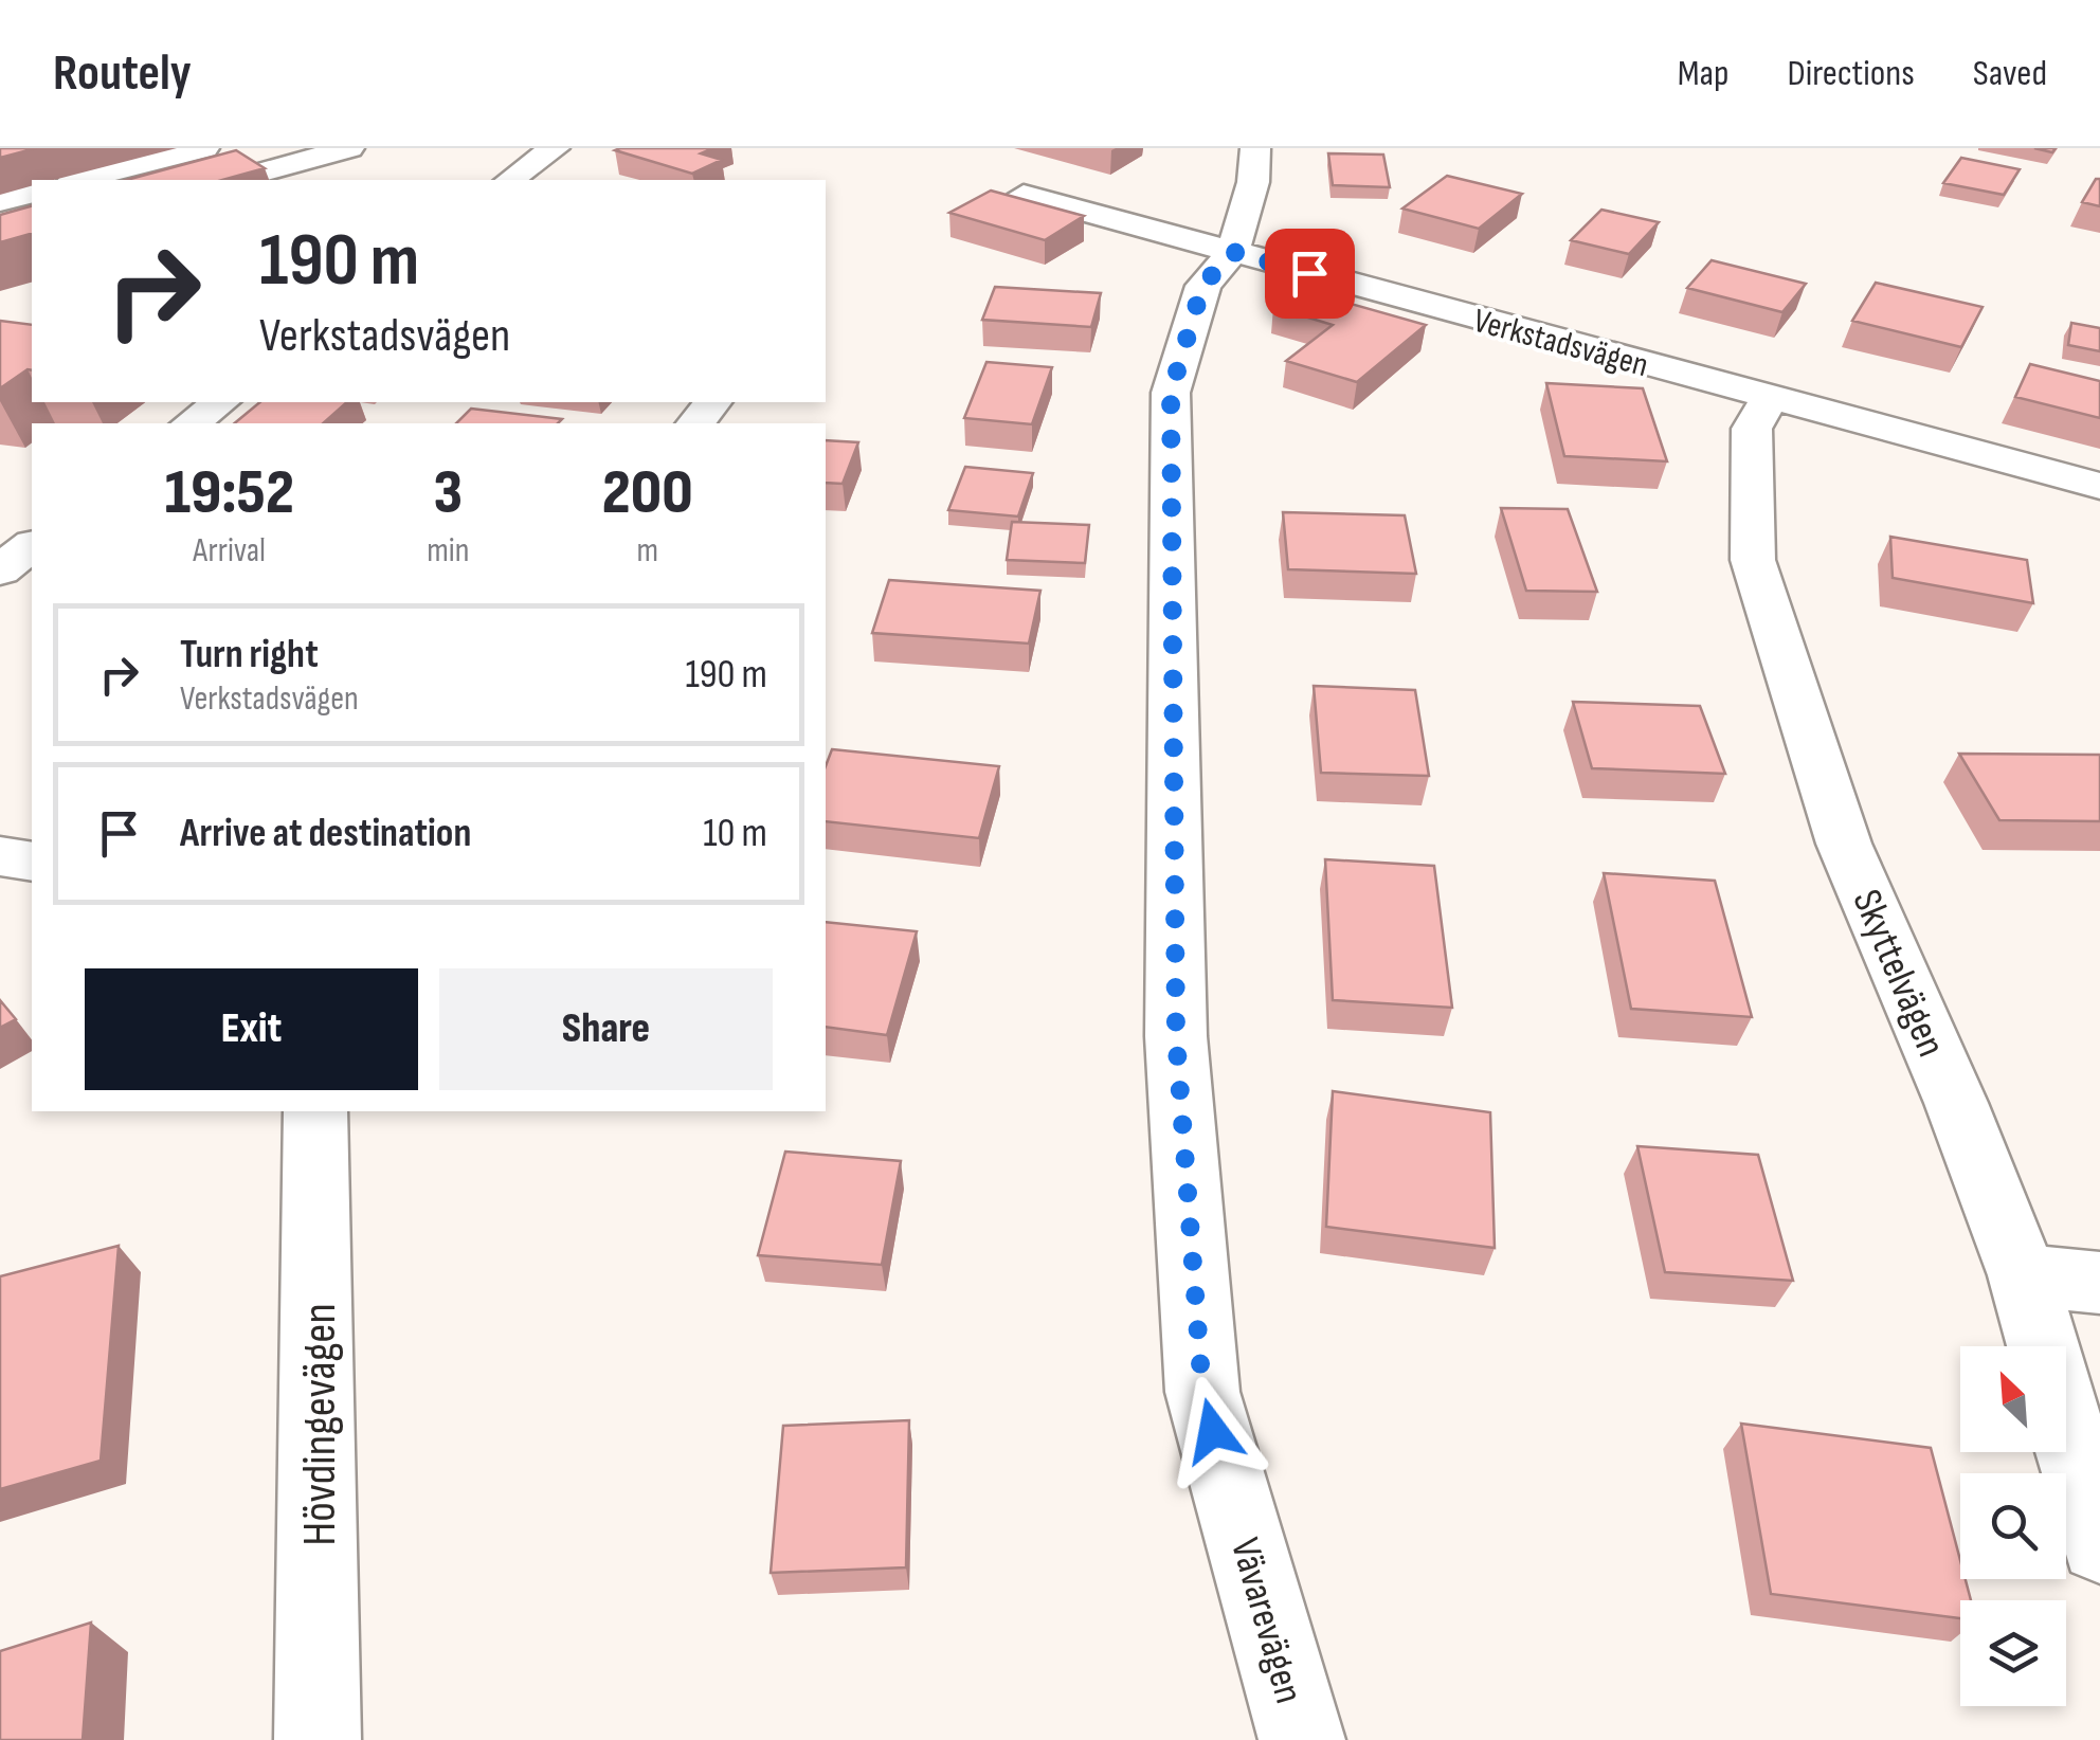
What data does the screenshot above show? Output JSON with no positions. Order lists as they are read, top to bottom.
{
  "streets": {
    "street": [
      "Verkstadsvägen",
      "Skyttelvägen",
      "Hövdingevägen",
      "Vävarevägen"
    ]
  },
  "crossings": [
    ["Verkstadsvägen", "Skyttelvägen"],
    ["Verkstadsvägen", "Vävarevägen"]
  ],
  "north": "top left",
  "page": {
    "header": "Routely",
    "nav": ["Map", "Directions", "Saved"],
    "turn": ["190 m", "Verkstadsvägen"],
    "eta": [
      "19:52",
      "Arrival",
      "3",
      "min",
      "200",
      "m"
    ],
    "list": [
      {
        "name": "Turn right",
        "note": "Verkstadsvägen",
        "value": "190 m"
      },
      {
        "name": "Arrive at destination",
        "value": "10 m"
      }
    ],
    "buttons": ["Exit", "Share"]
  }
}
